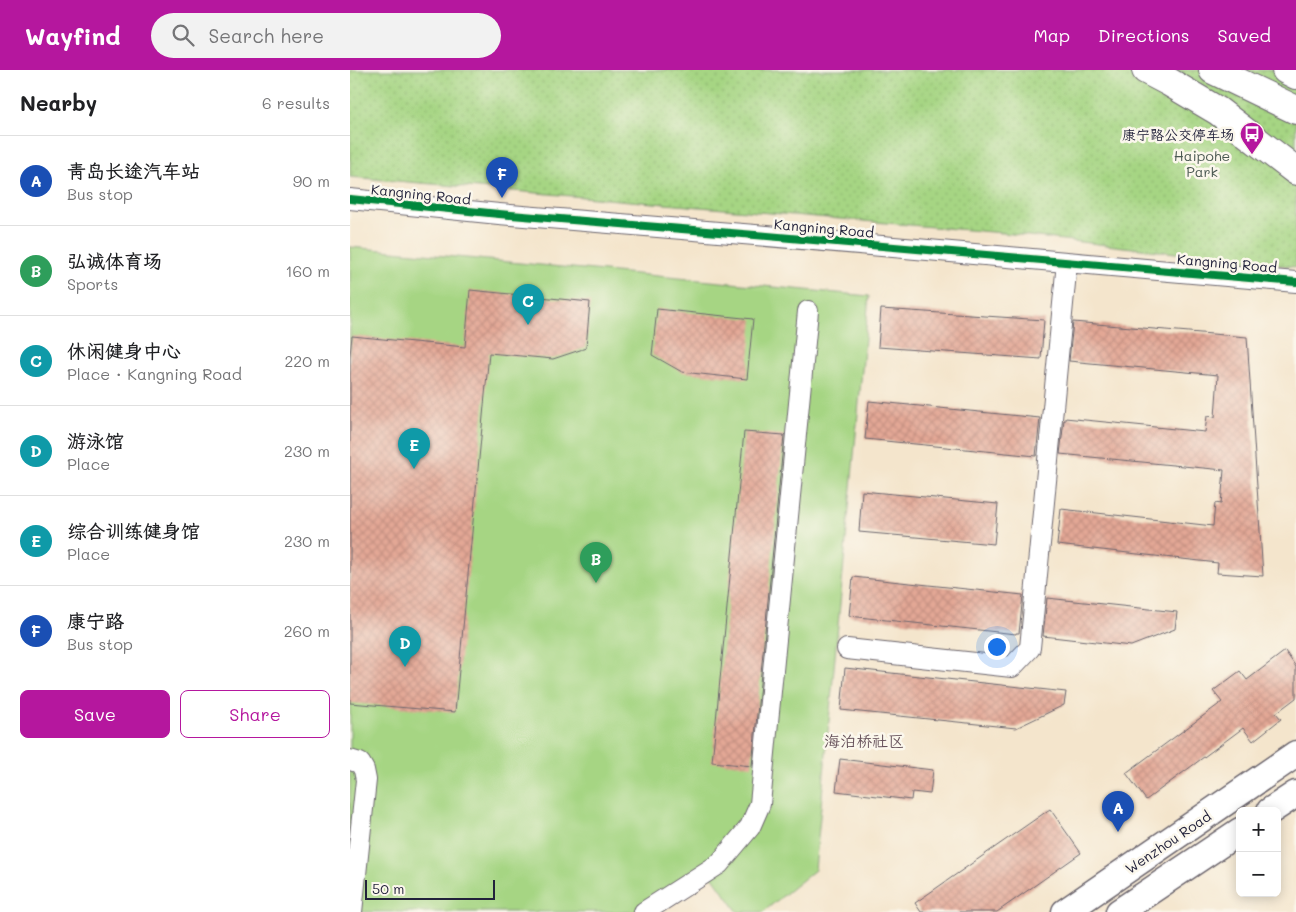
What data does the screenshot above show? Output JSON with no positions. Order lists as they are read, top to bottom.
{
  "streets": {
    "main road": ["Wenzhou Road"],
    "street": ["Kangning Road"]
  },
  "districts": ["海泊桥社区"],
  "parks": ["Haipohe Park"],
  "places": {
    "bus stop": ["康宁路公交停车场"]
  },
  "scale_bar": "50 m",
  "page": {
    "header": "Wayfind",
    "search": "Search here",
    "nav": ["Map", "Directions", "Saved"],
    "heading": ["Nearby", "6 results"],
    "list": [
      {
        "mark": "A",
        "name": "青岛长途汽车站",
        "note": "Bus stop",
        "value": "90 m"
      },
      {
        "mark": "B",
        "name": "弘诚体育场",
        "note": "Sports",
        "value": "160 m"
      },
      {
        "mark": "C",
        "name": "休闲健身中心",
        "note": "Place · Kangning Road",
        "value": "220 m"
      },
      {
        "mark": "D",
        "name": "游泳馆",
        "note": "Place",
        "value": "230 m"
      },
      {
        "mark": "E",
        "name": "综合训练健身馆",
        "note": "Place",
        "value": "230 m"
      },
      {
        "mark": "F",
        "name": "康宁路",
        "note": "Bus stop",
        "value": "260 m"
      }
    ],
    "pins": [
      "F",
      "C",
      "E",
      "B",
      "D",
      "A"
    ],
    "buttons": ["Save", "Share"],
    "map_buttons": ["+", "−"],
    "scale": "50 m"
  }
}
